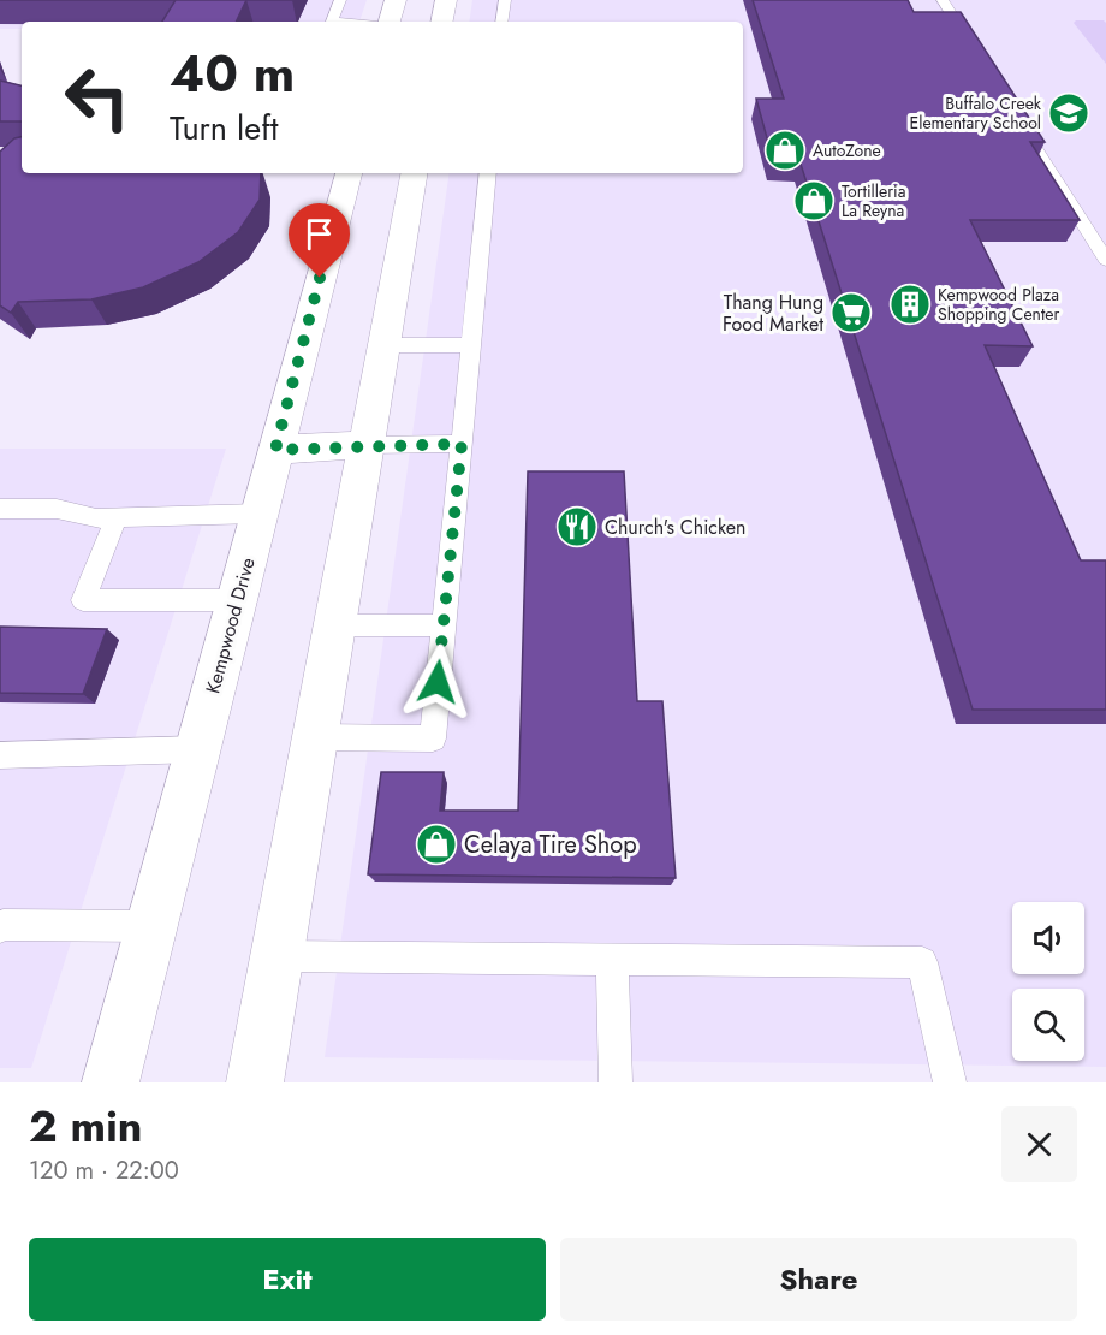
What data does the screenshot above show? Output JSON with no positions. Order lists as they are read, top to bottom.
{
  "streets": {
    "main road": ["Kempwood Drive"]
  },
  "places": {
    "school or university": ["Buffalo Creek Elementary School"],
    "shop": ["AutoZone", "Tortilleria La Reyna", "Celaya Tire Shop"],
    "building": ["Kempwood Plaza Shopping Center"],
    "supermarket": ["Thang Hung Food Market"],
    "restaurant": ["Church's Chicken"]
  },
  "page": {
    "turn": ["40 m", "Turn left"],
    "heading": ["2 min", "120 m · 22:00"],
    "buttons": ["Exit", "Share"]
  }
}
